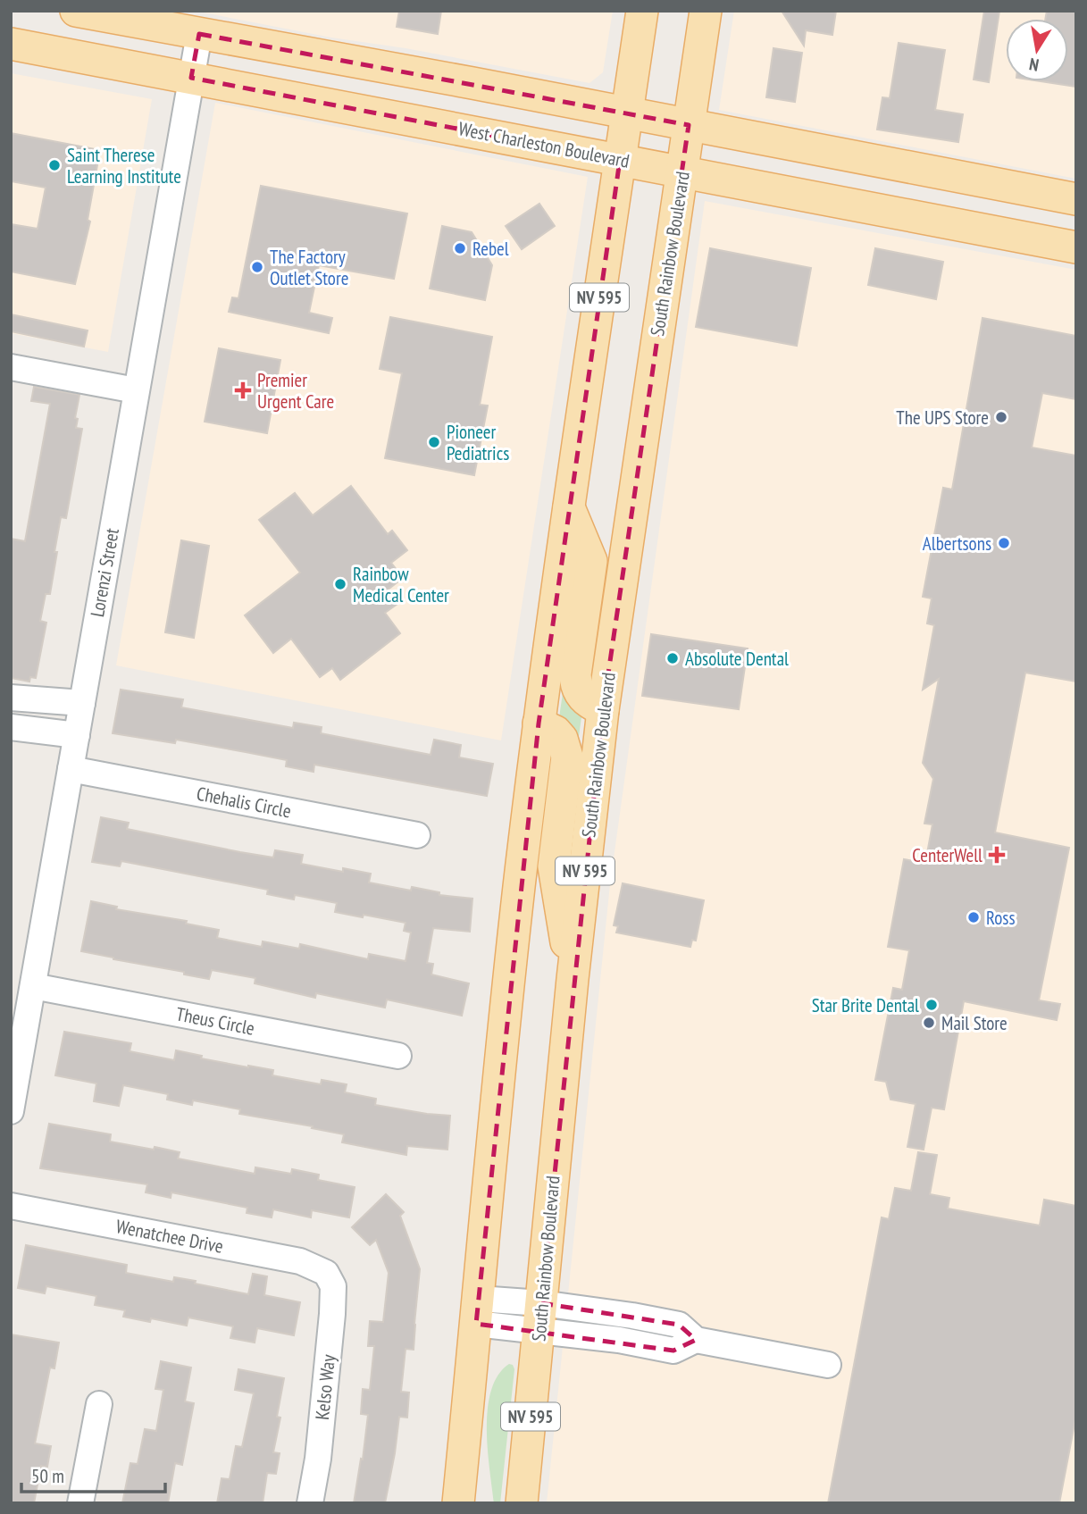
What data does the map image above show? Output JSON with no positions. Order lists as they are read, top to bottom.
{
  "streets": {
    "main road": ["West Charleston Boulevard", "South Rainbow Boulevard", "NV 595"],
    "street": [
      "Lorenzi Street",
      "Chehalis Circle",
      "Theus Circle",
      "Wenatchee Drive",
      "Kelso Way"
    ]
  },
  "crossings": [
    ["West Charleston Boulevard", "South Rainbow Boulevard"],
    ["West Charleston Boulevard", "NV 595"],
    ["West Charleston Boulevard", "Lorenzi Street"],
    ["Lorenzi Street", "Chehalis Circle"],
    ["Lorenzi Street", "Theus Circle"],
    ["Wenatchee Drive", "Kelso Way"]
  ],
  "places": {
    "other": [
      "Saint Therese Learning Institute",
      "Rebel",
      "The Factory Outlet Store",
      "The UPS Store",
      "Pioneer Pediatrics",
      "Albertsons",
      "Rainbow Medical Center",
      "Absolute Dental",
      "Ross",
      "Star Brite Dental",
      "Mail Store"
    ],
    "health": ["Premier Urgent Care", "CenterWell"]
  },
  "scale_bar": "50 m",
  "north": "bottom"
}
